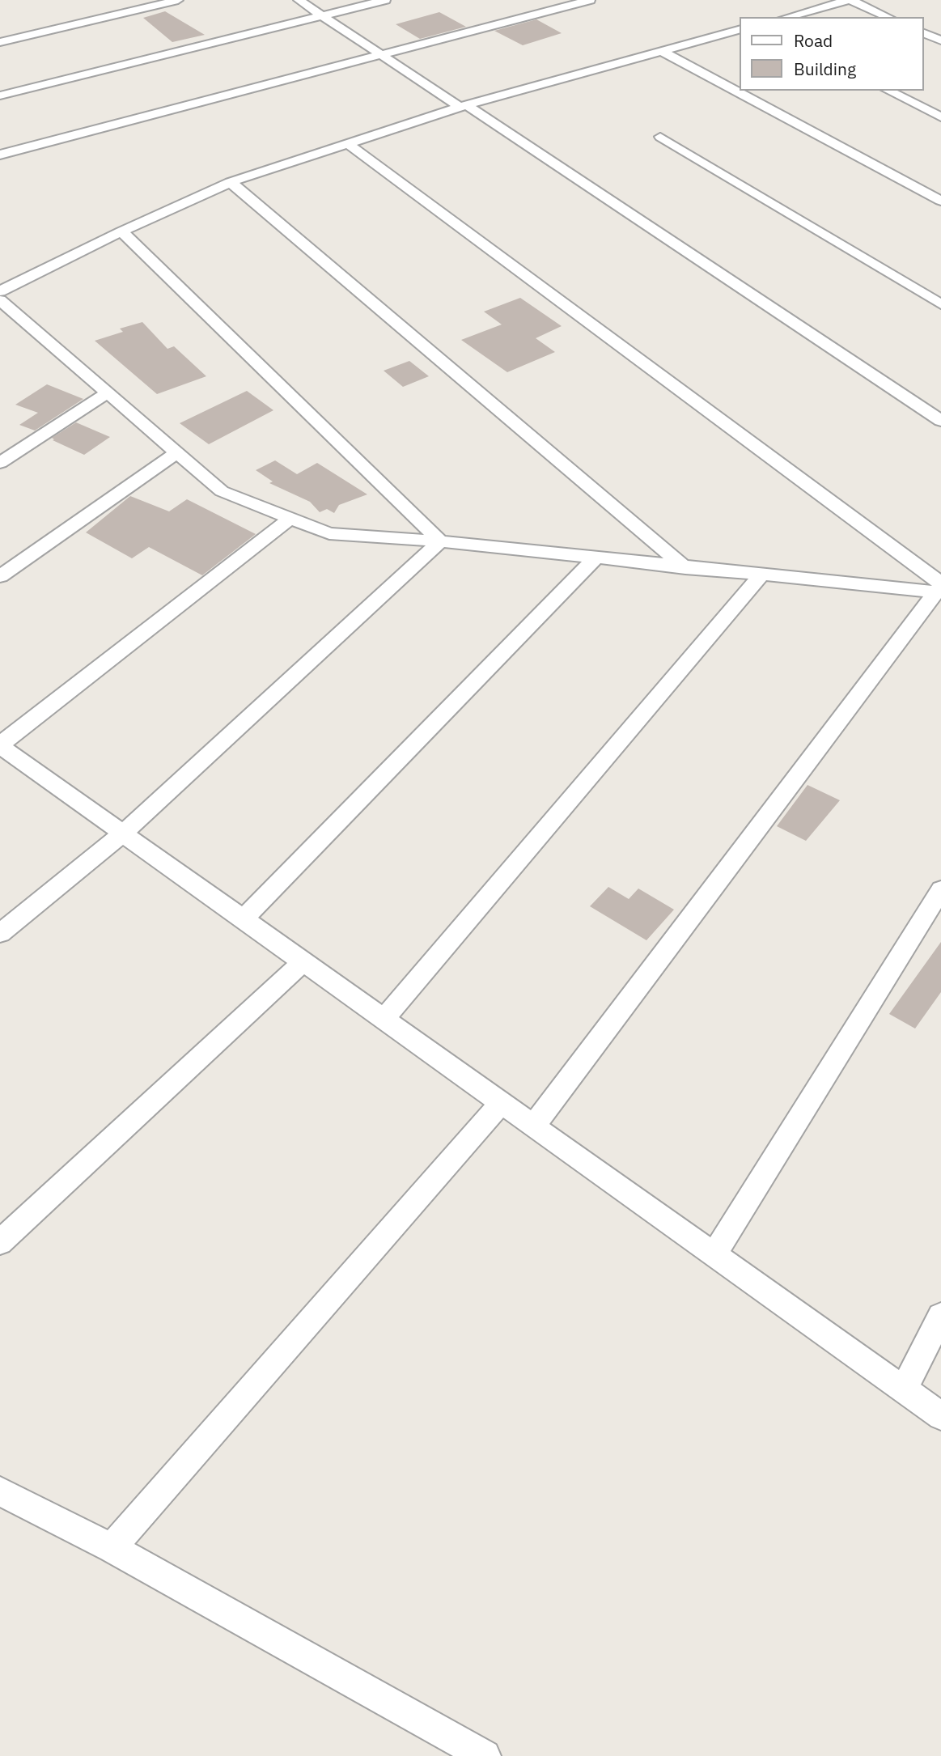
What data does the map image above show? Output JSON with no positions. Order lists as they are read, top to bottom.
{
  "legend": ["Road", "Building"]
}
